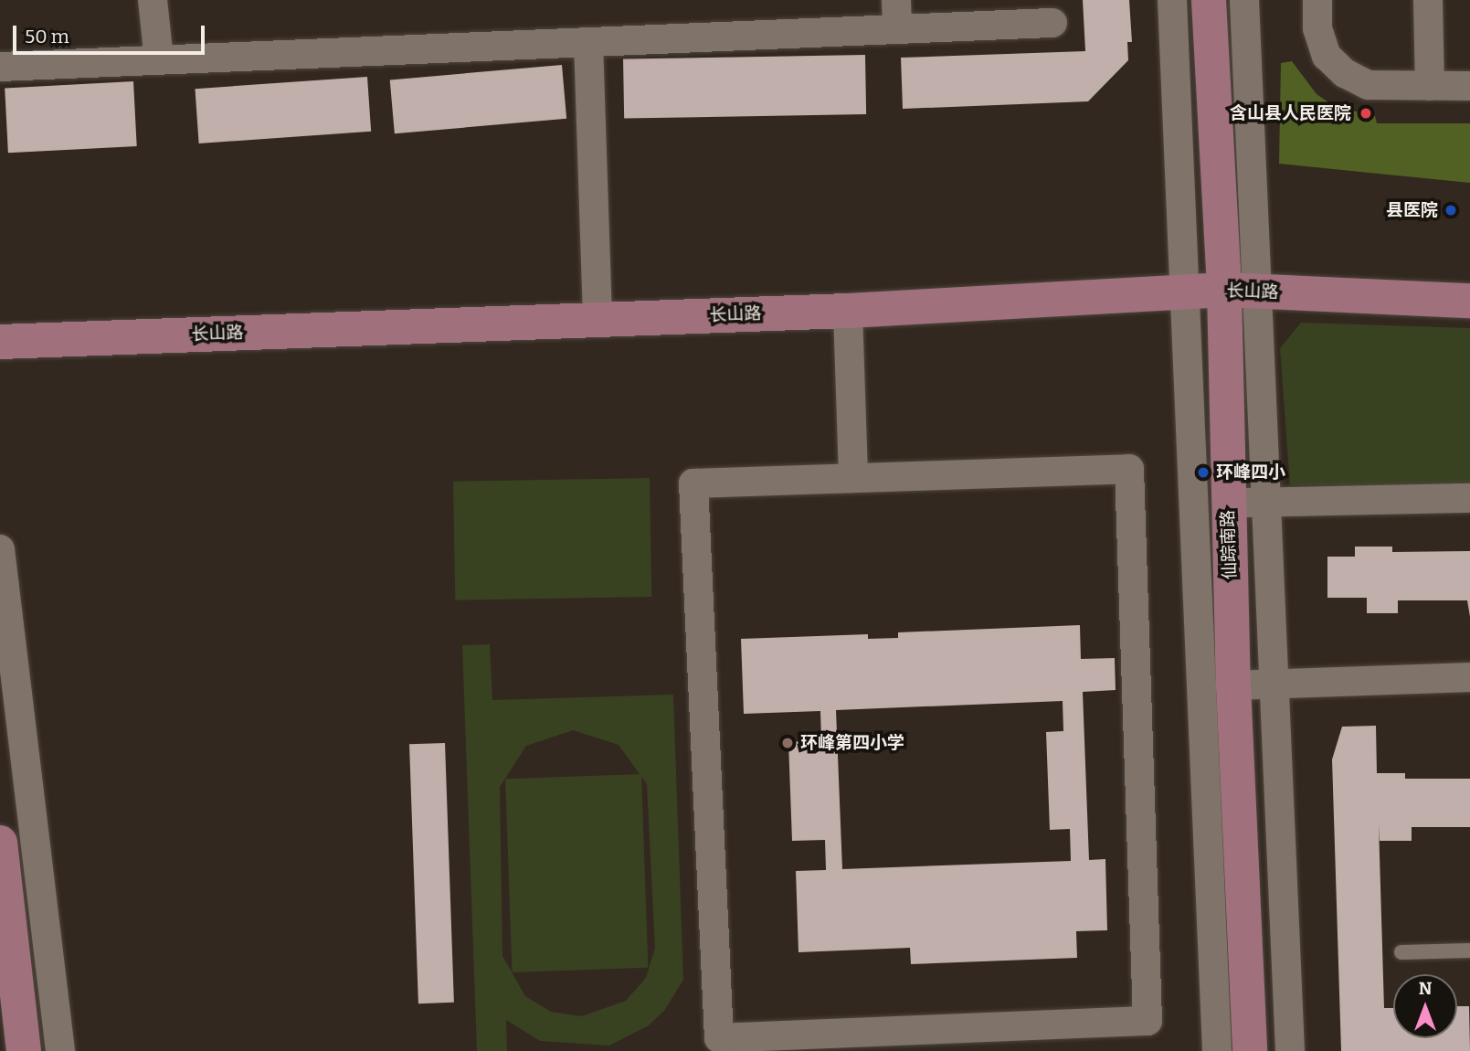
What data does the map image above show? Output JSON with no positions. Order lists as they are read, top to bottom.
{
  "streets": {
    "street": ["长山路", "仙踪南路"]
  },
  "crossings": [
    ["长山路", "仙踪南路"]
  ],
  "places": [
    "含山县人民医院",
    "县医院",
    "环峰四小",
    "环峰第四小学"
  ],
  "scale_bar": "50 m",
  "north": "top"
}
